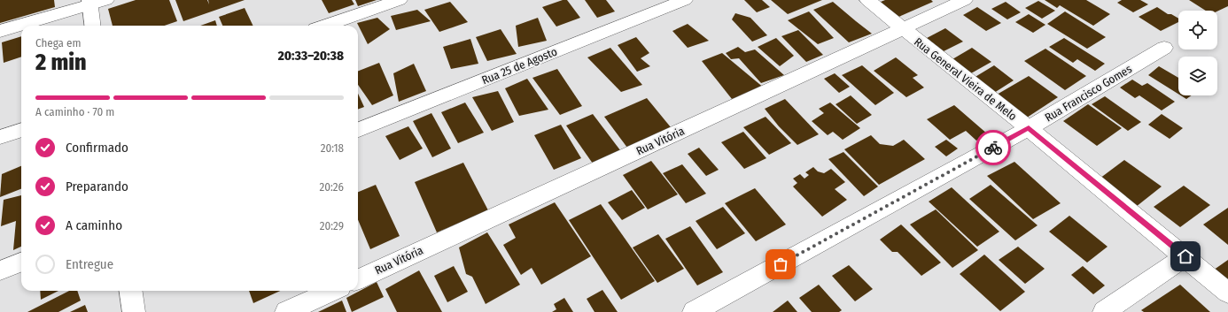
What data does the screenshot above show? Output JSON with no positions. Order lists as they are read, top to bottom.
{
  "streets": {
    "street": [
      "Rua 25 de Agosto",
      "Rua General Vieira de Melo",
      "Rua Francisco Gomes",
      "Rua Vitória"
    ]
  },
  "crossings": [
    ["Rua General Vieira de Melo", "Rua Francisco Gomes"],
    ["Rua General Vieira de Melo", "Rua Vitória"]
  ],
  "page": {
    "heading": ["2 min", "Chega em", "20:33–20:38"],
    "bar": "A caminho · 70 m",
    "list": [
      ["Confirmado", "20:18"],
      ["Preparando", "20:26"],
      ["A caminho", "20:29"],
      "Entregue"
    ]
  }
}
